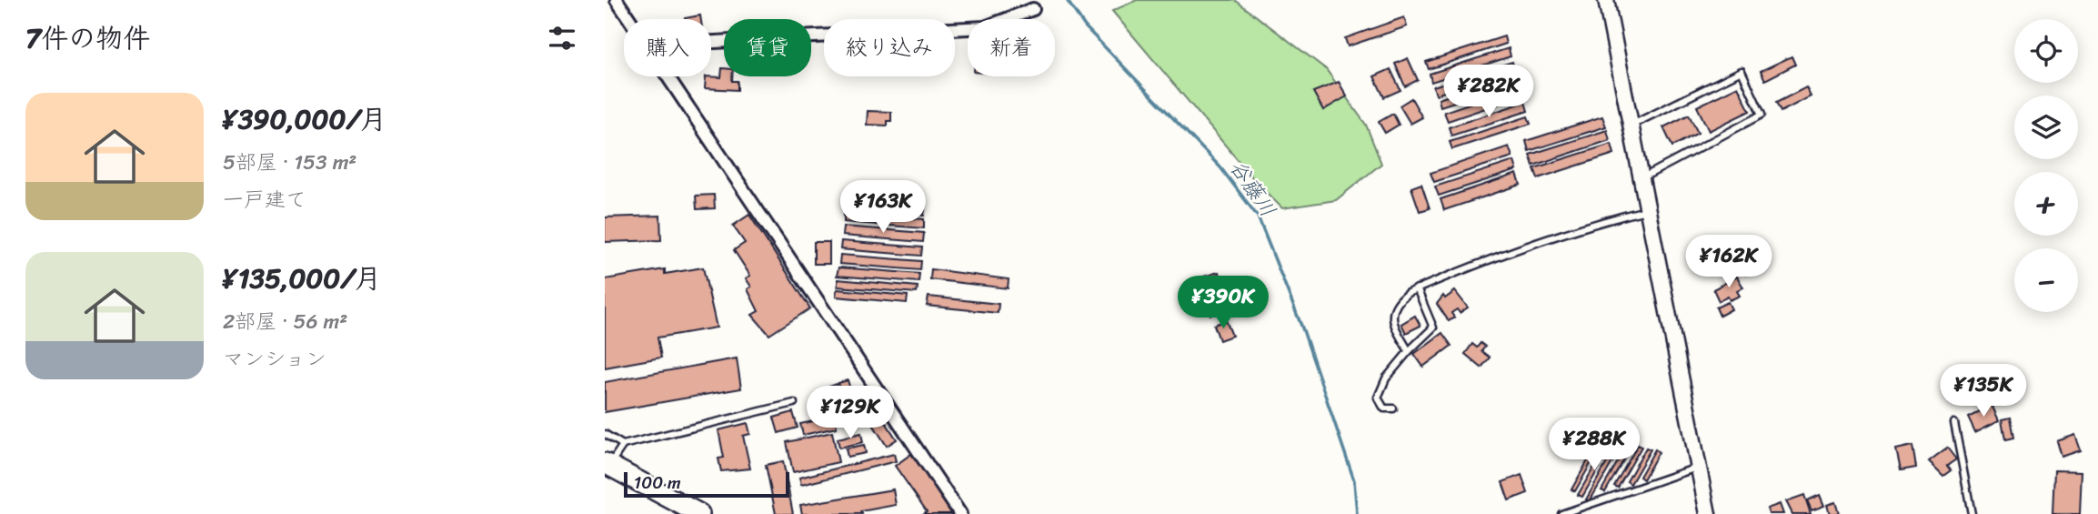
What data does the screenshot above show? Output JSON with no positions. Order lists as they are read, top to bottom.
{
  "water": ["谷藤川"],
  "scale_bar": "100 m",
  "page": {
    "heading": "7件の物件",
    "map_buttons": ["+", "−"],
    "chip": [
      "購入",
      "賃貸",
      "絞り込み",
      "新着"
    ],
    "price": [
      "¥282K",
      "¥163K",
      "¥162K",
      "¥390K",
      "¥135K",
      "¥129K",
      "¥288K"
    ],
    "list": [
      {
        "name": "¥390,000/月",
        "note": "5部屋 · 153 m² · 一戸建て"
      },
      {
        "name": "¥135,000/月",
        "note": "2部屋 · 56 m² · マンション"
      }
    ],
    "scale": "100 m"
  }
}
